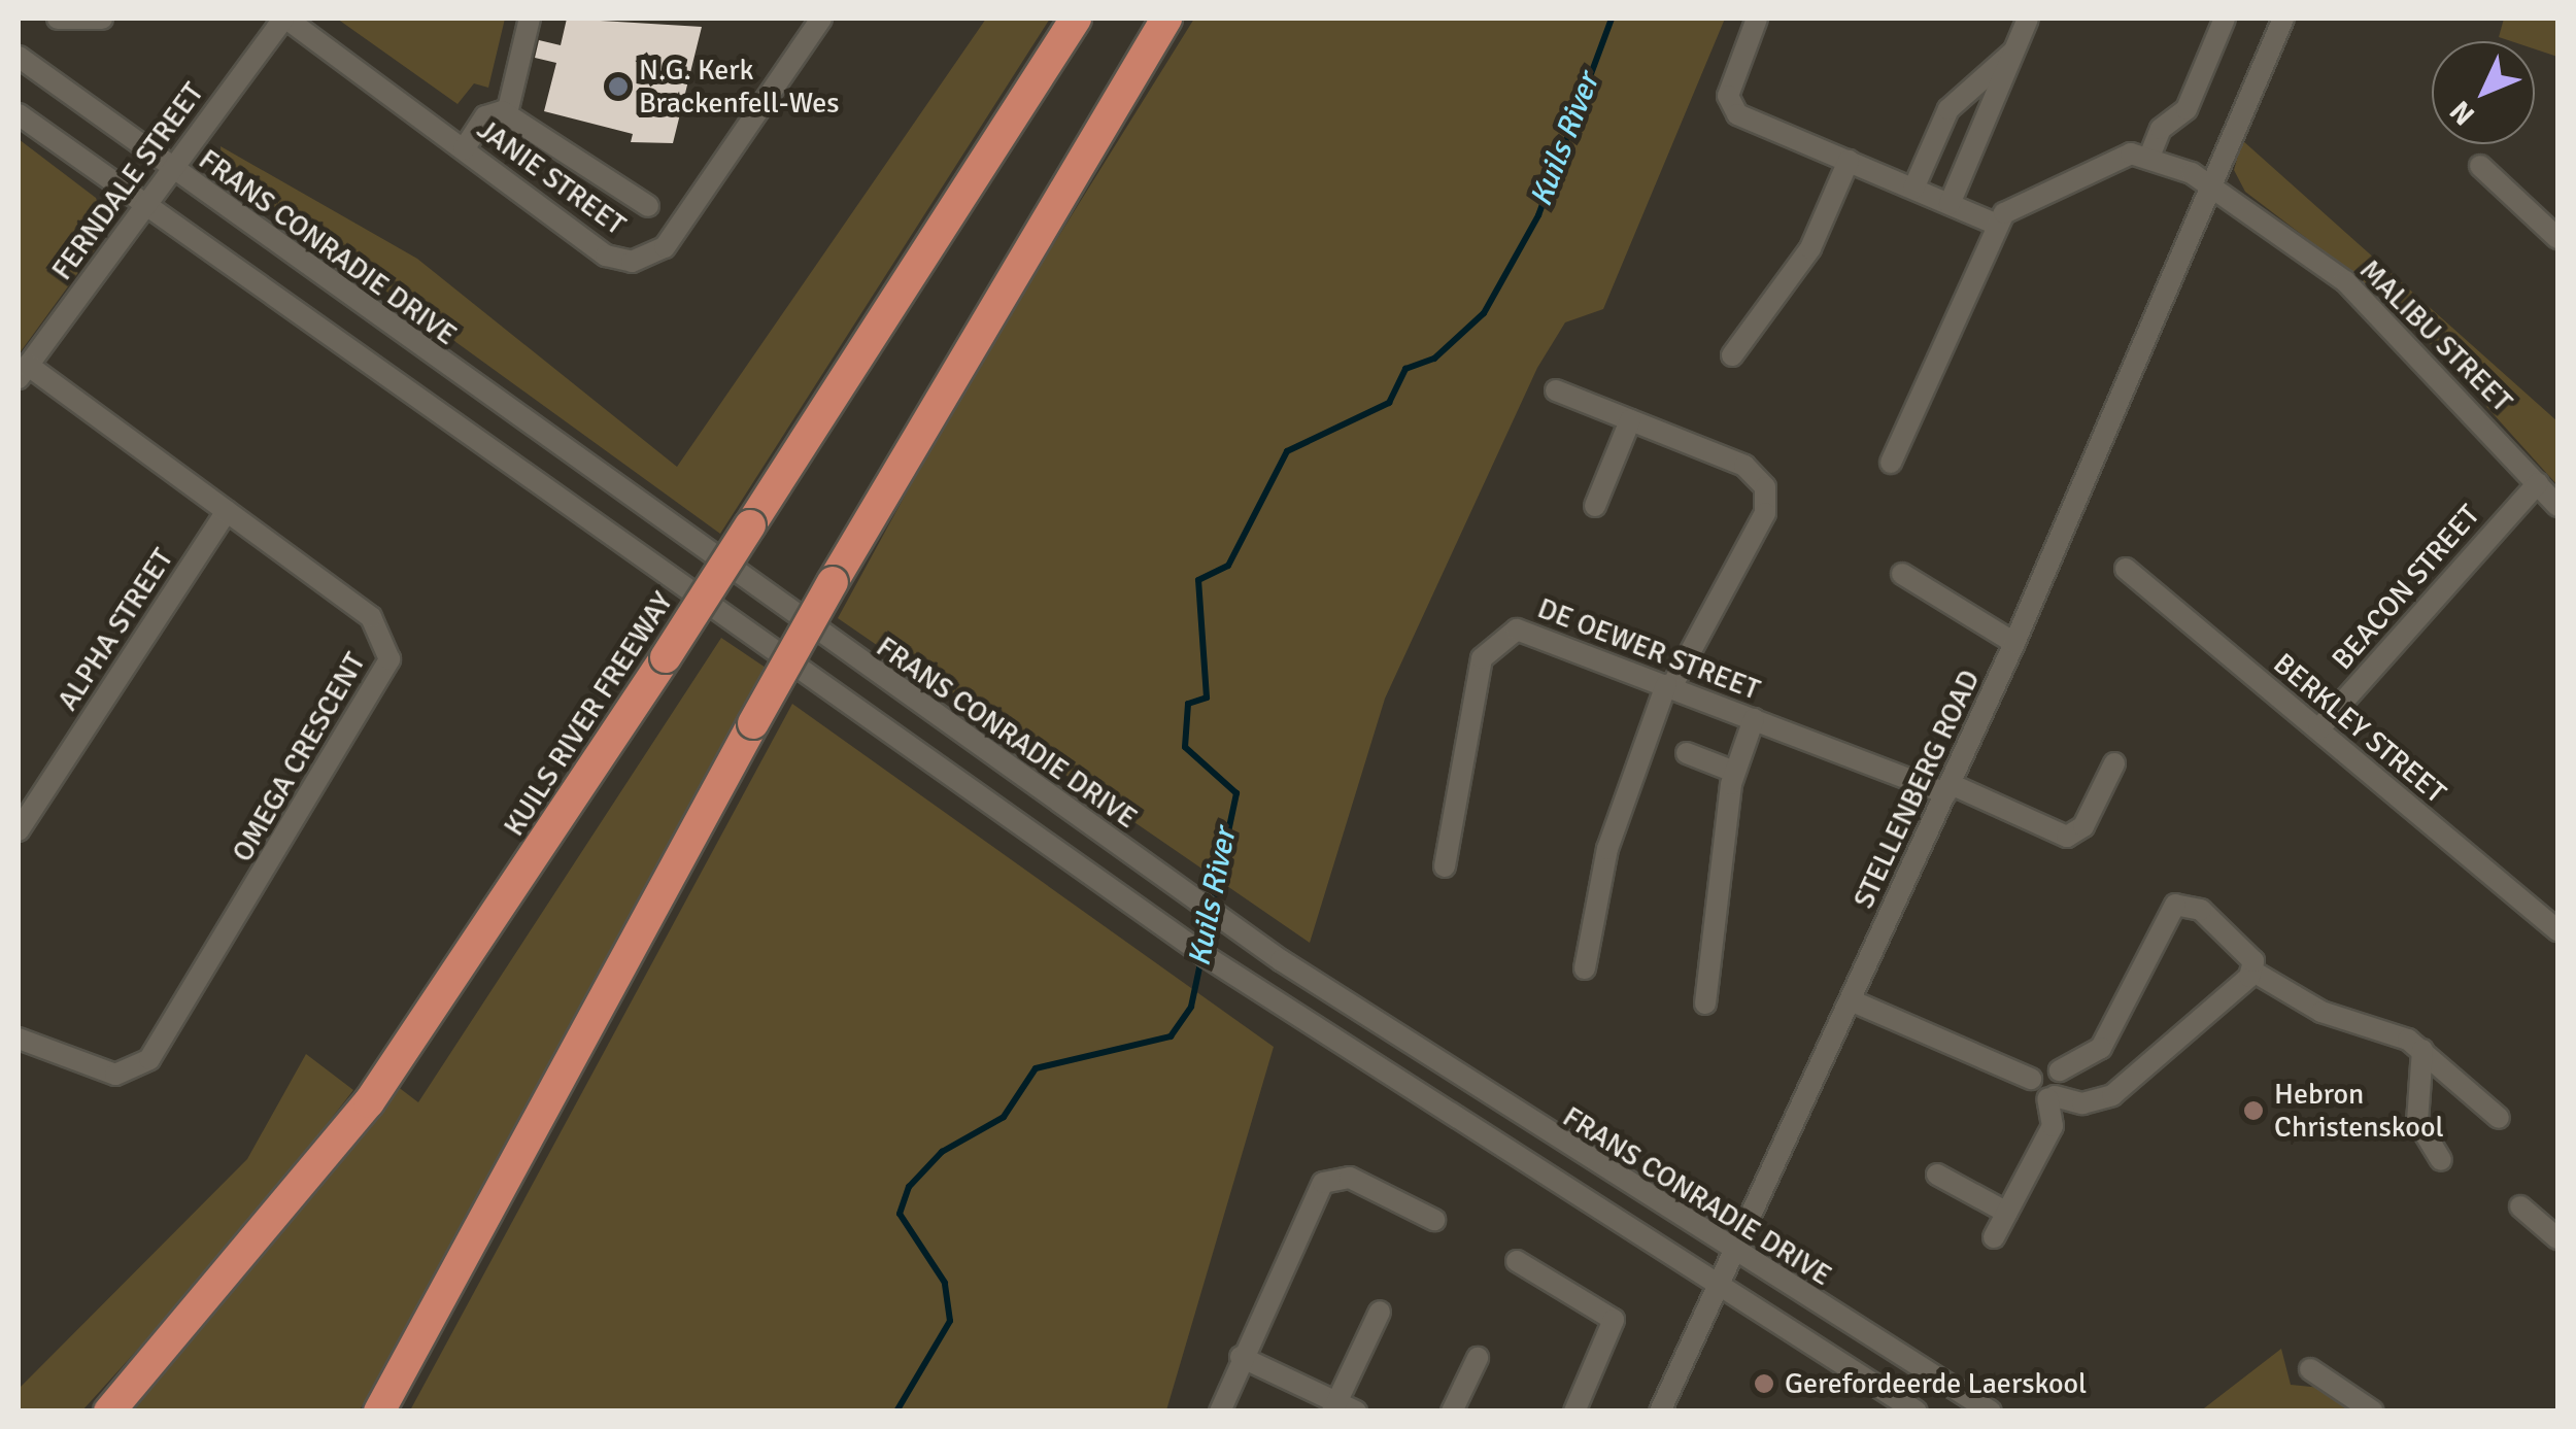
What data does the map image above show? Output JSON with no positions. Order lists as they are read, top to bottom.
{
  "streets": {
    "highway": ["KUILS RIVER FREEWAY"],
    "street": [
      "JANIE STREET",
      "FERNDALE STREET",
      "FRANS CONRADIE DRIVE",
      "MALIBU STREET",
      "BEACON STREET",
      "ALPHA STREET",
      "DE OEWER STREET",
      "BERKLEY STREET",
      "OMEGA CRESCENT",
      "STELLENBERG ROAD"
    ]
  },
  "crossings": [
    ["JANIE STREET", "FERNDALE STREET"],
    ["FERNDALE STREET", "FRANS CONRADIE DRIVE"],
    ["FERNDALE STREET", "OMEGA CRESCENT"],
    ["FRANS CONRADIE DRIVE", "STELLENBERG ROAD"],
    ["MALIBU STREET", "BEACON STREET"],
    ["MALIBU STREET", "STELLENBERG ROAD"],
    ["BEACON STREET", "BERKLEY STREET"],
    ["ALPHA STREET", "OMEGA CRESCENT"],
    ["DE OEWER STREET", "STELLENBERG ROAD"]
  ],
  "water": ["Kuils River"],
  "places": ["N.G. Kerk Brackenfell-Wes", "Hebron Christenskool", "Gerefordeerde Laerskool"],
  "north": "bottom left"
}
